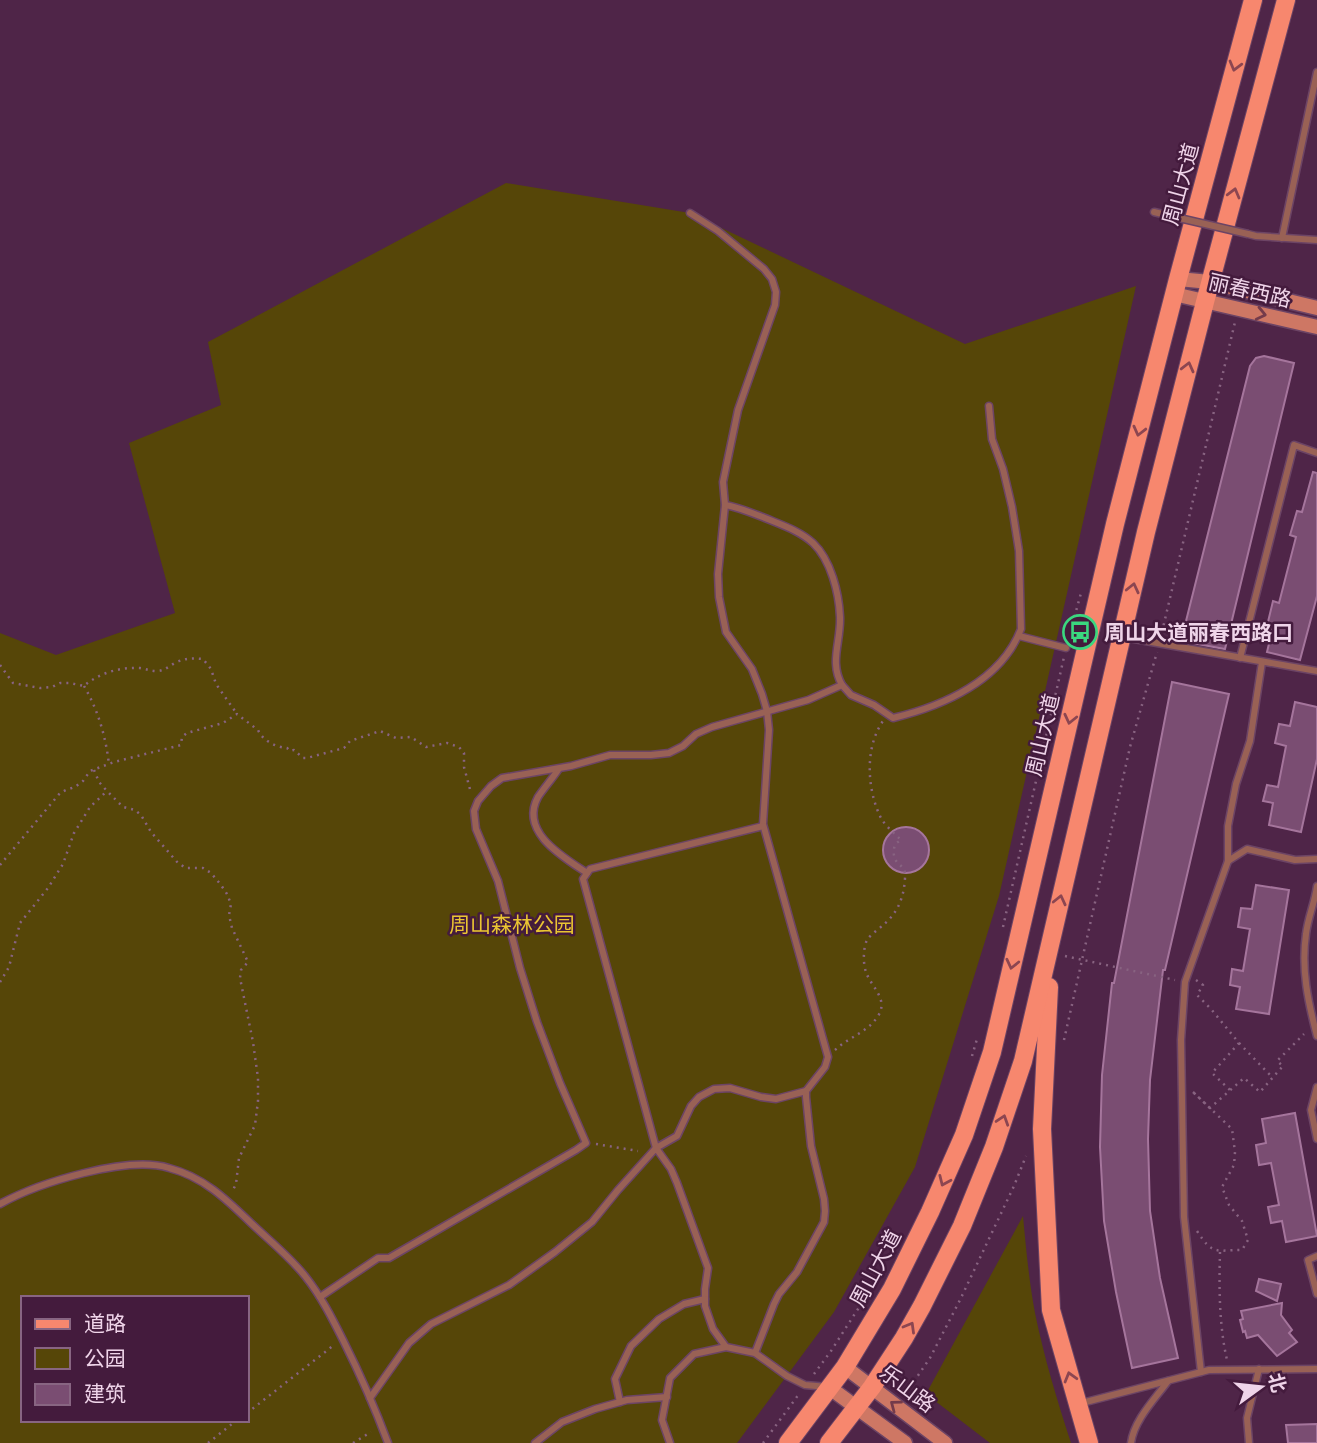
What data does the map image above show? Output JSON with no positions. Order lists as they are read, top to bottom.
{
  "streets": {
    "main road": ["周山大道", "丽春西路", "乐山路"]
  },
  "crossings": [
    ["周山大道", "丽春西路"],
    ["周山大道", "乐山路"]
  ],
  "parks": ["周山森林公园"],
  "places": {
    "bus stop": ["周山大道丽春西路口"]
  },
  "legend": ["道路", "公园", "建筑"],
  "north": "right"
}
